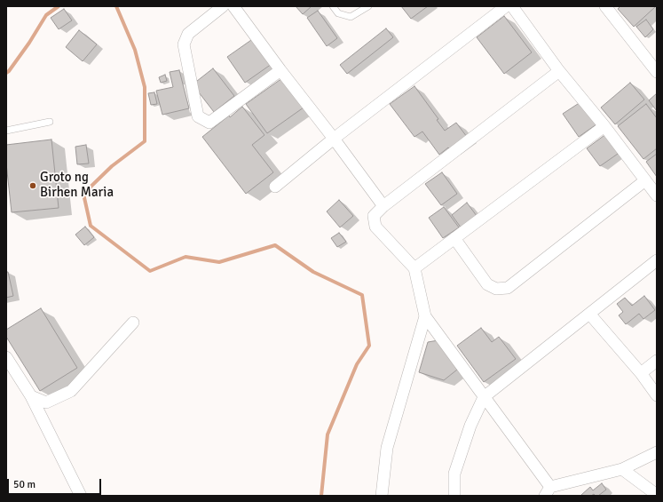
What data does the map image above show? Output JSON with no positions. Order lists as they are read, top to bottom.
{
  "places": ["Groto ng Birhen Maria"],
  "scale_bar": "50 m"
}
